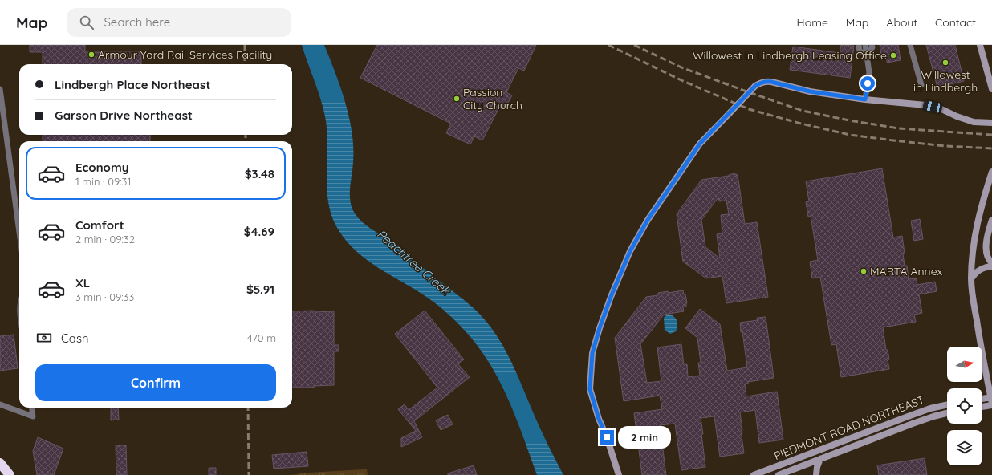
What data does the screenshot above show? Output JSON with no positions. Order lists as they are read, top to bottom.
{
  "streets": {
    "main road": ["PIEDMONT ROAD NORTHEAST"]
  },
  "water": ["Peachtree Creek"],
  "places": [
    "Armour Yard Rail Services Facility",
    "Willowest in Lindbergh Leasing Office",
    "Willowest in Lindbergh",
    "Passion City Church",
    "MARTA Annex"
  ],
  "north": "right",
  "page": {
    "header": "Map",
    "search": "Search here",
    "nav": [
      "Home",
      "Map",
      "About",
      "Contact"
    ],
    "banner": ["Lindbergh Place Northeast", "Garson Drive Northeast"],
    "list": [
      {
        "name": "Economy",
        "note": "1 min · 09:31",
        "value": "$3.48"
      },
      {
        "name": "Comfort",
        "note": "2 min · 09:32",
        "value": "$4.69"
      },
      {
        "name": "XL",
        "note": "3 min · 09:33",
        "value": "$5.91"
      }
    ],
    "pay": ["Cash", "470 m"],
    "buttons": "Confirm",
    "bubble": "2 min"
  }
}
